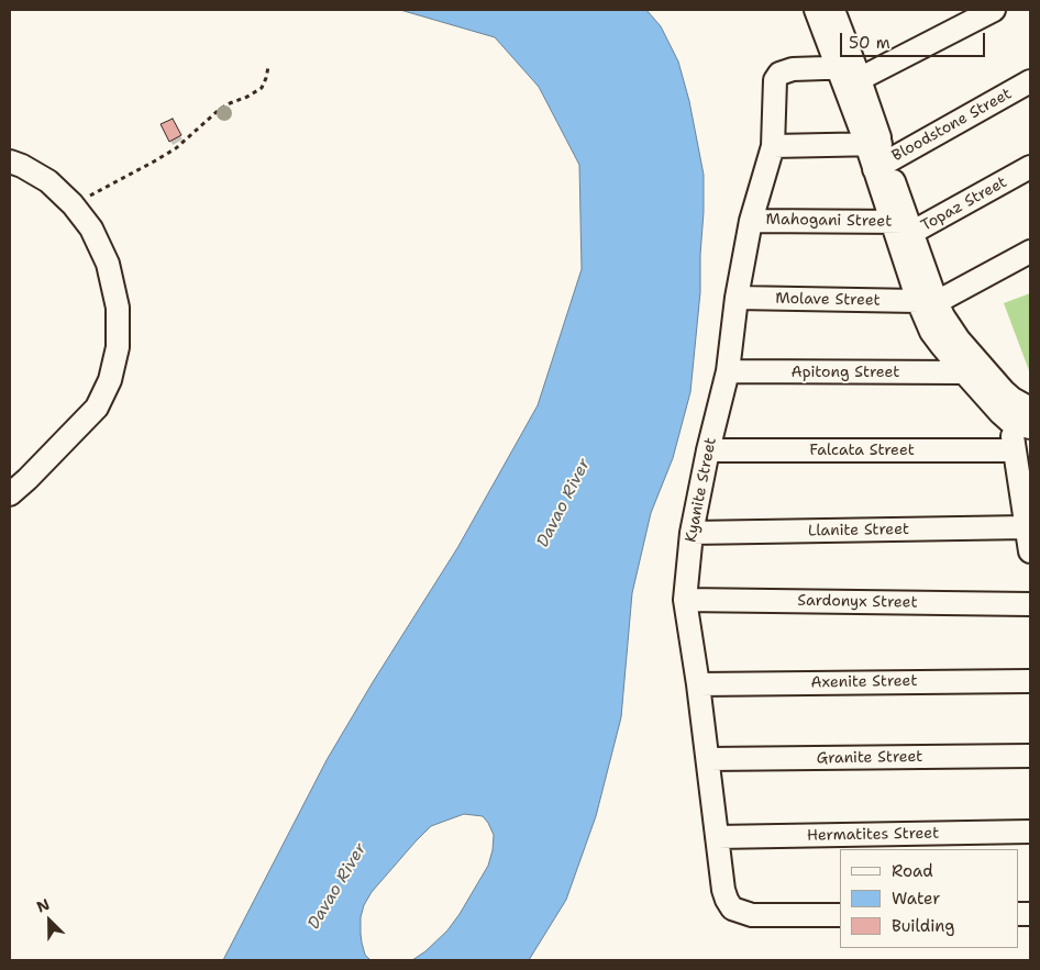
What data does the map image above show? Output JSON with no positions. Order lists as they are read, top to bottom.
{
  "streets": {
    "street": [
      "Bloodstone Street",
      "Topaz Street",
      "Mahogani Street",
      "Molave Street",
      "Apitong Street",
      "Falcata Street",
      "Kyanite Street",
      "Llanite Street",
      "Sardonyx Street",
      "Axenite Street",
      "Granite Street",
      "Hermatites Street"
    ]
  },
  "crossings": [
    ["Topaz Street", "Mahogani Street"],
    ["Mahogani Street", "Kyanite Street"],
    ["Molave Street", "Kyanite Street"],
    ["Apitong Street", "Kyanite Street"],
    ["Falcata Street", "Kyanite Street"],
    ["Kyanite Street", "Llanite Street"],
    ["Kyanite Street", "Sardonyx Street"],
    ["Kyanite Street", "Axenite Street"],
    ["Kyanite Street", "Granite Street"],
    ["Kyanite Street", "Hermatites Street"]
  ],
  "water": ["Davao River"],
  "legend": ["Road", "Water", "Building"],
  "scale_bar": "50 m",
  "north": "top left"
}
